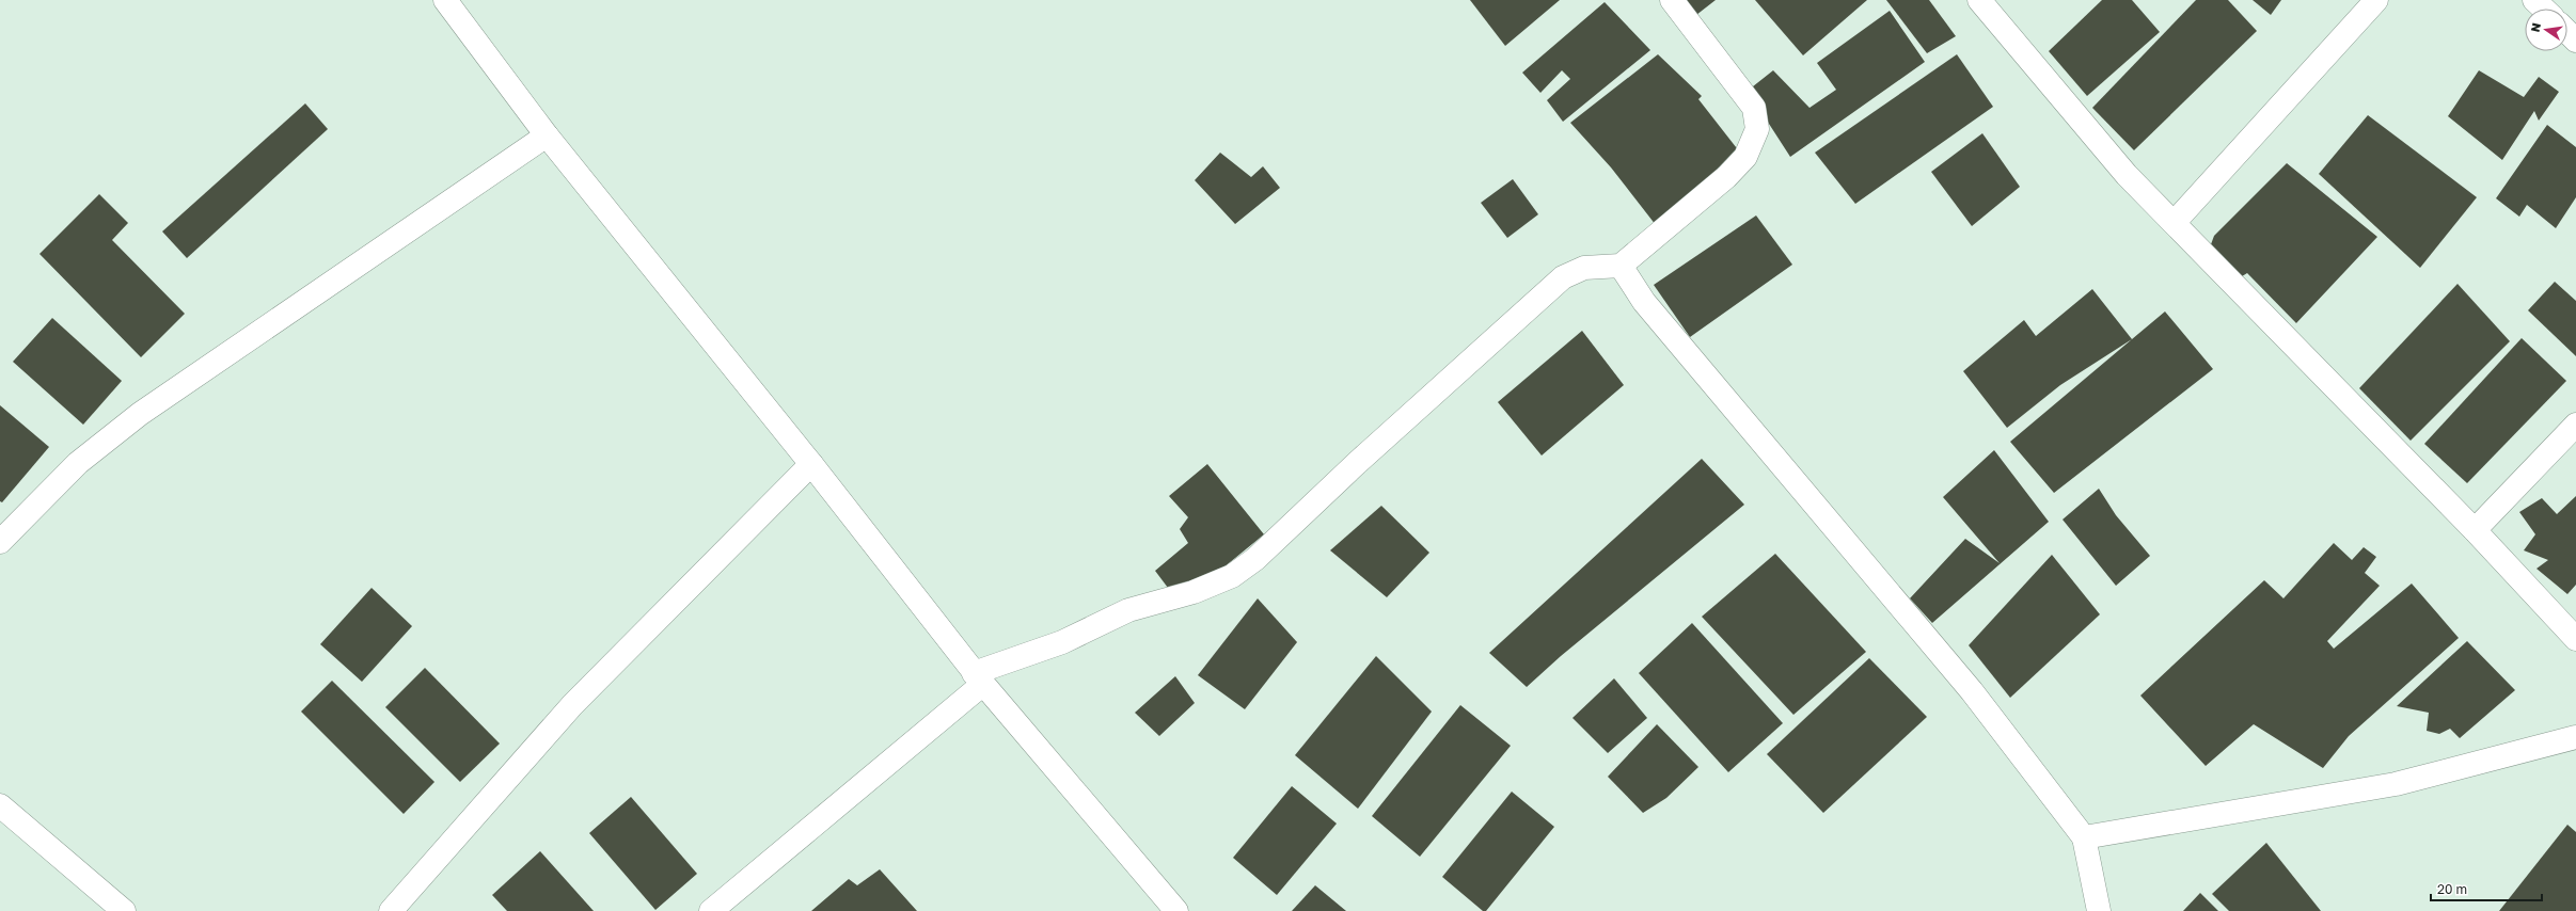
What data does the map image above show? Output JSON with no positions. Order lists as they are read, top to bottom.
{
  "scale_bar": "20 m",
  "north": "left"
}
